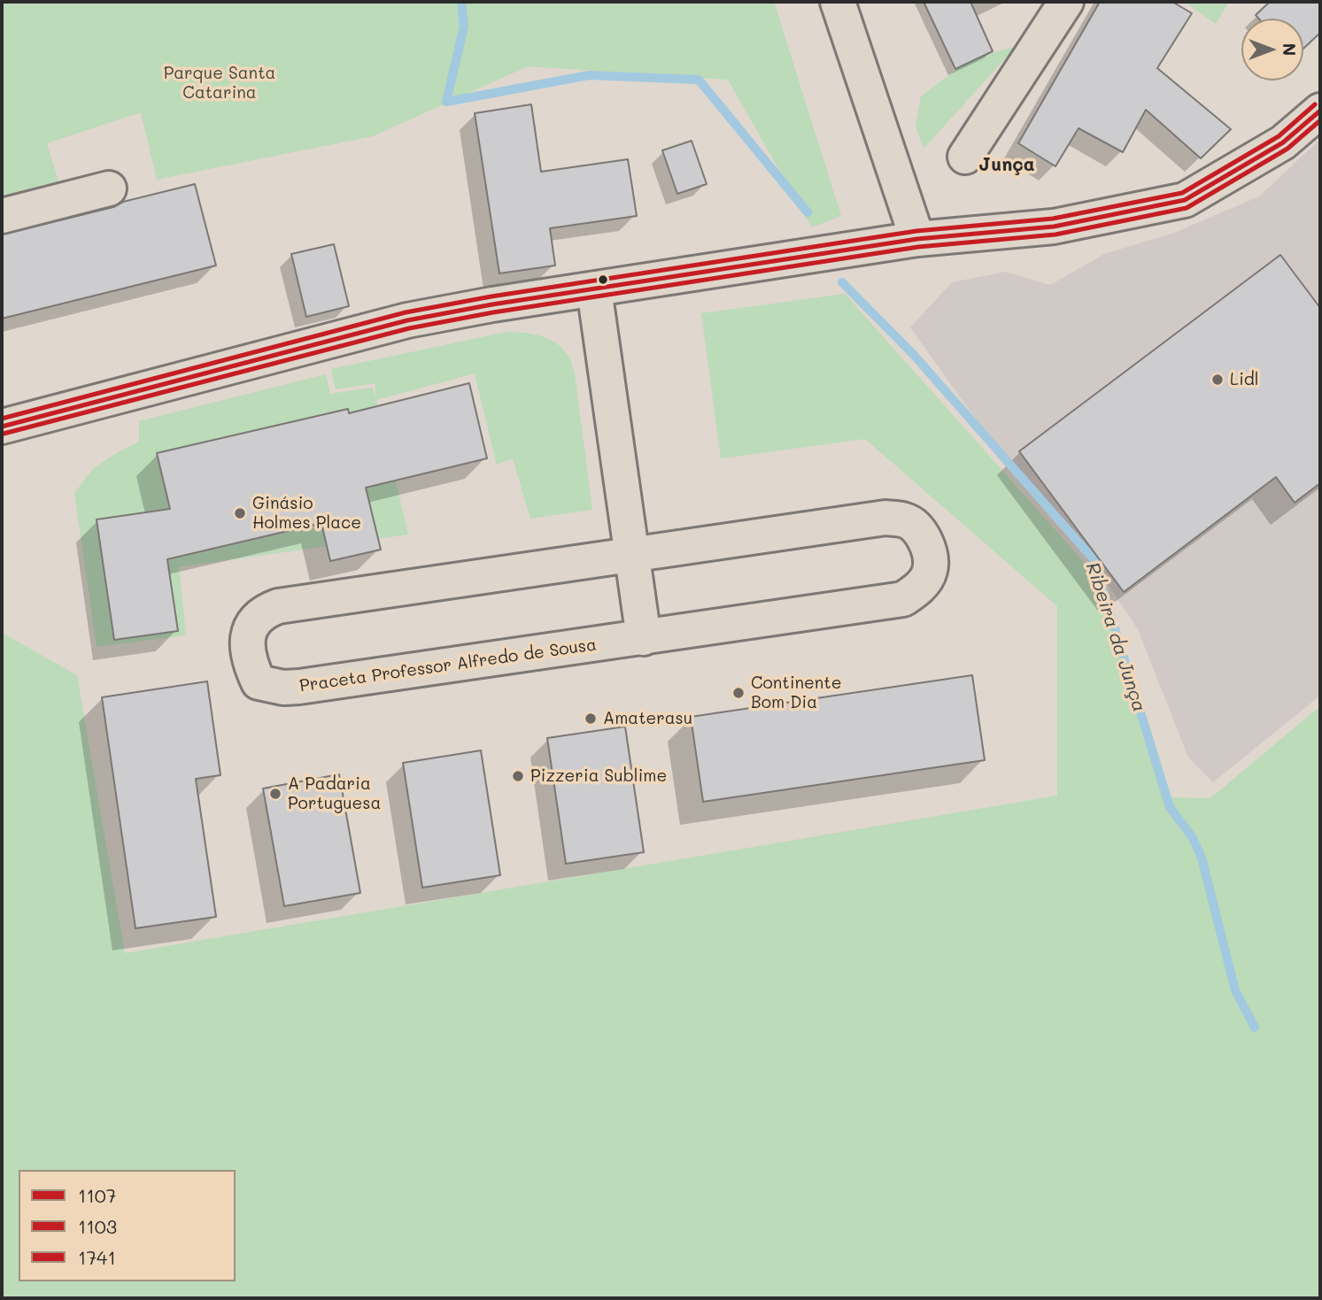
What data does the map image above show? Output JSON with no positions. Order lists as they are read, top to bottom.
{
  "streets": {
    "street": ["Praceta Professor Alfredo de Sousa"]
  },
  "districts": ["Junça"],
  "water": ["Ribeira da Junça"],
  "parks": ["Parque Santa Catarina"],
  "places": [
    "Lidl",
    "Ginásio Holmes Place",
    "Continente Bom Dia",
    "Amaterasu",
    "Pizzeria Sublime",
    "A Padaria Portuguesa"
  ],
  "lines": ["transit line 1741", "transit line 1107", "transit line 1103"],
  "legend": ["1107", "1103", "1741"],
  "north": "right"
}
